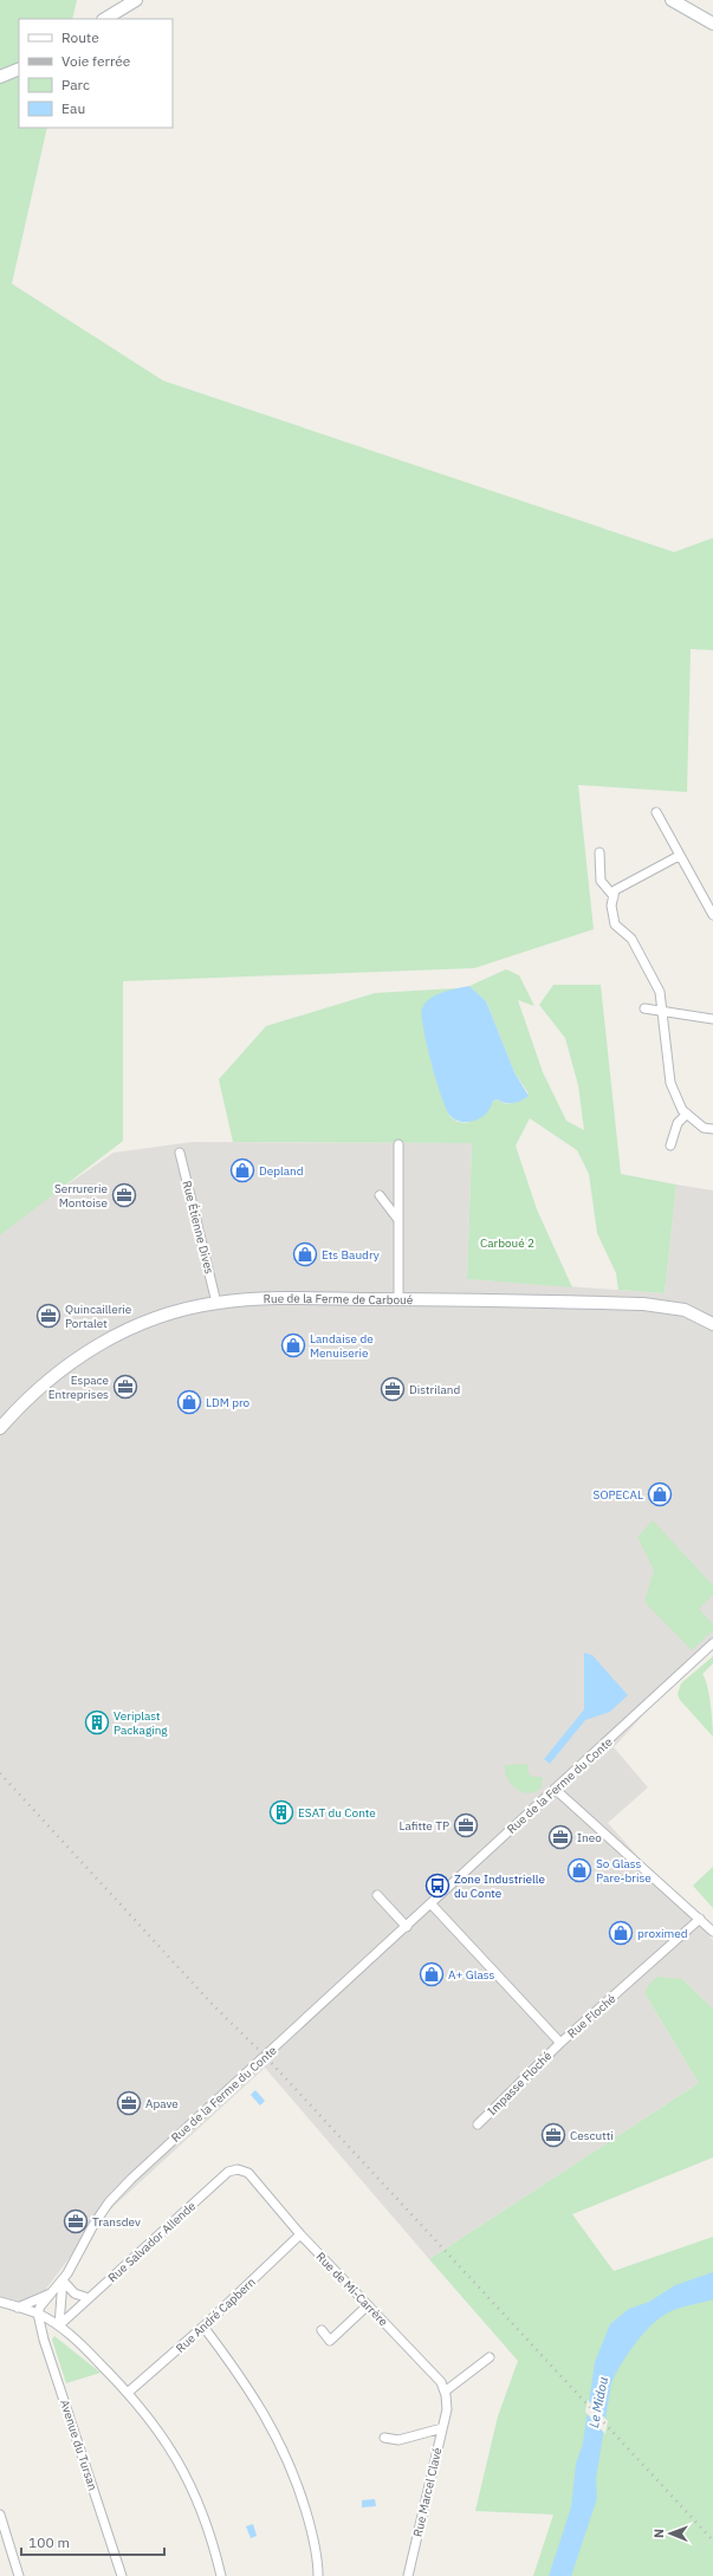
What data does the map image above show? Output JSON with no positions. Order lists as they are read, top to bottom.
{
  "streets": {
    "street": [
      "Rue Étienne Dives",
      "Rue de la Ferme de Carboué",
      "Rue de la Ferme du Conte",
      "Rue Floché",
      "Impasse Floché",
      "Rue Salvador Allende",
      "Rue de Mi-Carrère",
      "Rue André Capbern",
      "Avenue du Tursan",
      "Rue Marcel Clavé"
    ]
  },
  "crossings": [
    ["Rue Étienne Dives", "Rue de la Ferme de Carboué"],
    ["Rue de la Ferme du Conte", "Rue Floché"],
    ["Rue de la Ferme du Conte", "Rue Salvador Allende"],
    ["Rue de la Ferme du Conte", "Avenue du Tursan"],
    ["Rue Floché", "Impasse Floché"],
    ["Rue Salvador Allende", "Rue de Mi-Carrère"],
    ["Rue de Mi-Carrère", "Rue André Capbern"],
    ["Rue de Mi-Carrère", "Rue Marcel Clavé"]
  ],
  "water": ["Le Midou"],
  "parks": ["Carboué 2"],
  "places": {
    "shop": [
      "Depland",
      "Ets Baudry",
      "Landaise de Menuiserie",
      "LDM pro",
      "SOPECAL",
      "So Glass Pare-brise",
      "proximed",
      "A+ Glass"
    ],
    "office": [
      "Serrurerie Montoise",
      "Quincaillerie Portalet",
      "Espace Entreprises",
      "Distriland",
      "Lafitte TP",
      "Ineo",
      "Apave",
      "Cescutti",
      "Transdev"
    ],
    "building": ["Veriplast Packaging", "ESAT du Conte"],
    "bus stop": ["Zone Industrielle du Conte"]
  },
  "legend": [
    "Route",
    "Voie ferrée",
    "Parc",
    "Eau"
  ],
  "scale_bar": "100 m",
  "north": "left"
}
